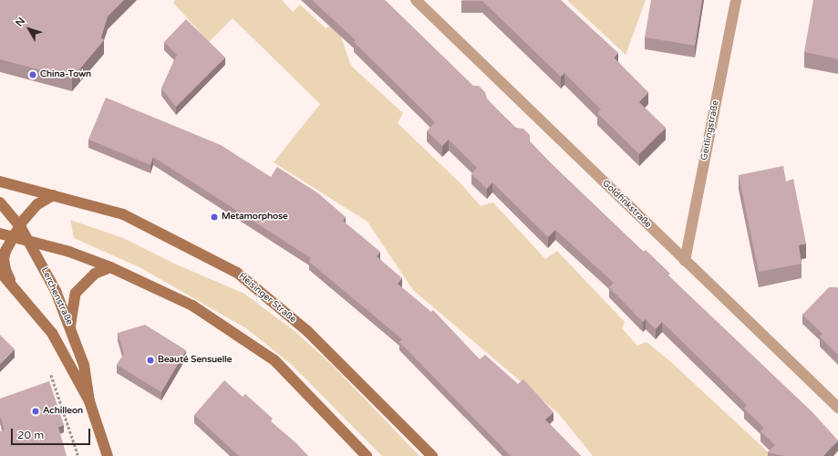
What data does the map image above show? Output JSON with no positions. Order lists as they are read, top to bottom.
{
  "streets": {
    "main road": ["Lerchenstraße", "Heisinger Straße"],
    "street": ["Geitlingstraße", "Goldfinkstraße"]
  },
  "crossings": [
    ["Geitlingstraße", "Goldfinkstraße"]
  ],
  "places": [
    "China-Town",
    "Metamorphose",
    "Beauté Sensuelle",
    "Achilleon"
  ],
  "scale_bar": "20 m",
  "north": "top left"
}
